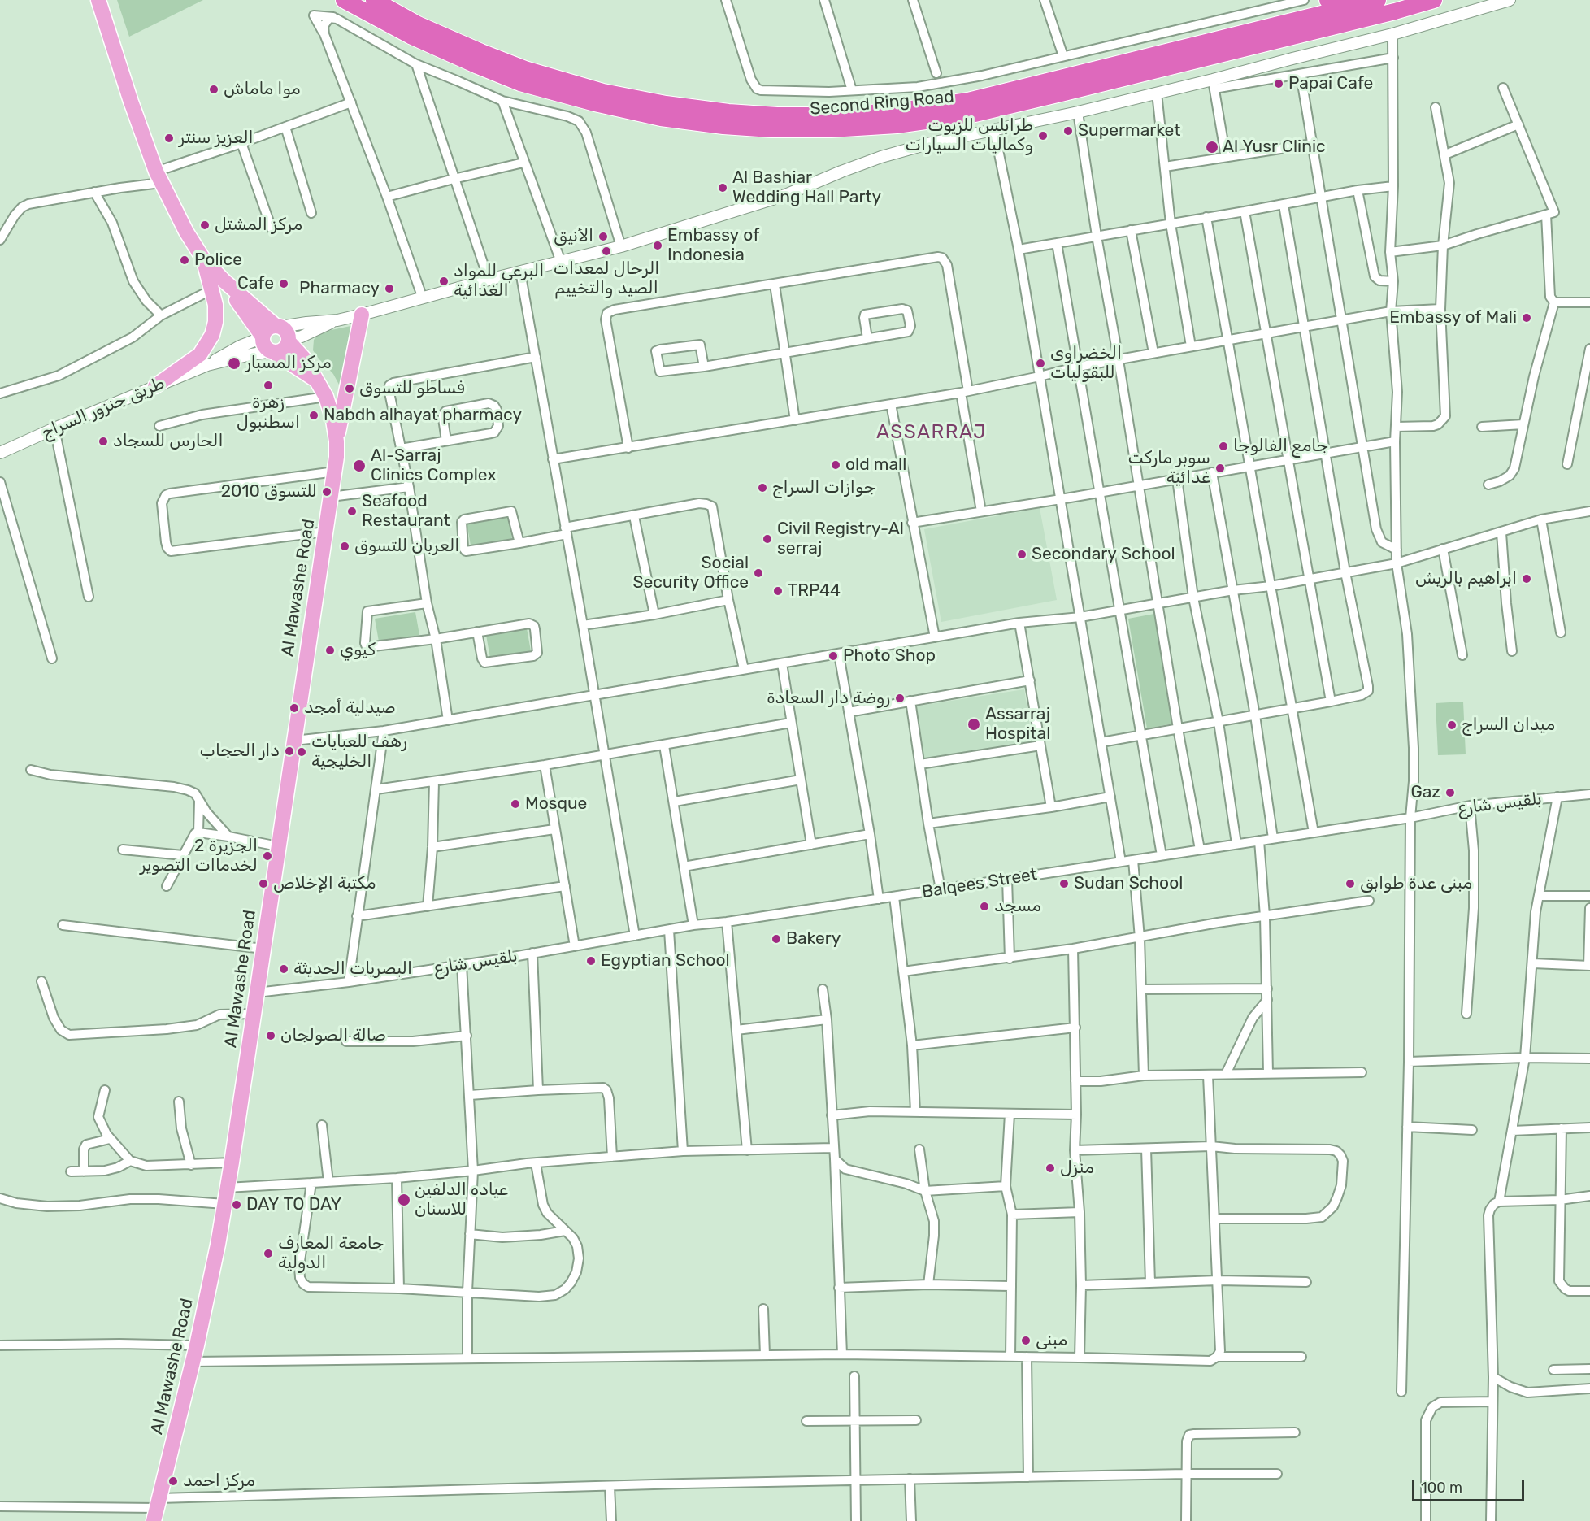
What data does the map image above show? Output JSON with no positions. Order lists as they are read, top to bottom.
{
  "streets": {
    "highway": ["Second Ring Road"],
    "main road": ["Al Mawashe Road"],
    "street": ["طريق جنزور السراج", "بلقيس شارع", "Balqees Street"]
  },
  "crossings": [
    ["طريق جنزور السراج", "Al Mawashe Road"],
    ["Al Mawashe Road", "بلقيس شارع"],
    ["بلقيس شارع", "Balqees Street"]
  ],
  "districts": ["ASSARRAJ"],
  "places": [
    "Papai Cafe",
    "موا ماماش",
    "Supermarket",
    "طرابلس للزيوت وكماليات السيارات",
    "العزيز سنتر",
    "Al Yusr Clinic",
    "Al Bashiar Wedding Hall Party",
    "مركز المشتل",
    "الأنيق",
    "Embassy of Indonesia",
    "الرحال لمعدات الصيد والتخييم",
    "Police",
    "البرعي للمواد الغذائية",
    "Cafe",
    "Pharmacy",
    "Embassy of Mali",
    "مركز المسبار",
    "الخضراوى للبقوليات",
    "زهرة اسطنبول",
    "فساطو للتسوق",
    "Nabdh alhayat pharmacy",
    "الحارس للسجاد",
    "جامع الفالوجا",
    "old mall",
    "Al-Sarraj Clinics Complex",
    "سوبر ماركت غدائية",
    "جوازات السراج",
    "2010 للتسوق",
    "Seafood Restaurant",
    "Civil Registry-Al serraj",
    "العربان للتسوق",
    "Secondary School",
    "Social Security Office",
    "ابراهيم بالريش",
    "TRP44",
    "كيوي",
    "Photo Shop",
    "روضة دار السعادة",
    "صيدلية أمجد",
    "Assarraj Hospital",
    "ميدان السراج",
    "دار الحجاب",
    "رهف للعبايات الخليجية",
    "Gaz",
    "Mosque",
    "الجزيرة 2 لخدماات التصوير",
    "مكتبة الإخلاص",
    "Sudan School",
    "مبنى عدة طوابق",
    "مسجد",
    "Bakery",
    "Egyptian School",
    "البصريات الحديثة",
    "صالة الصولجان",
    "منزل",
    "عياده الدلفين للاسنان",
    "DAY TO DAY",
    "جامعة المعارف الدولية",
    "مبنى",
    "مركز احمد"
  ],
  "scale_bar": "100 m"
}
